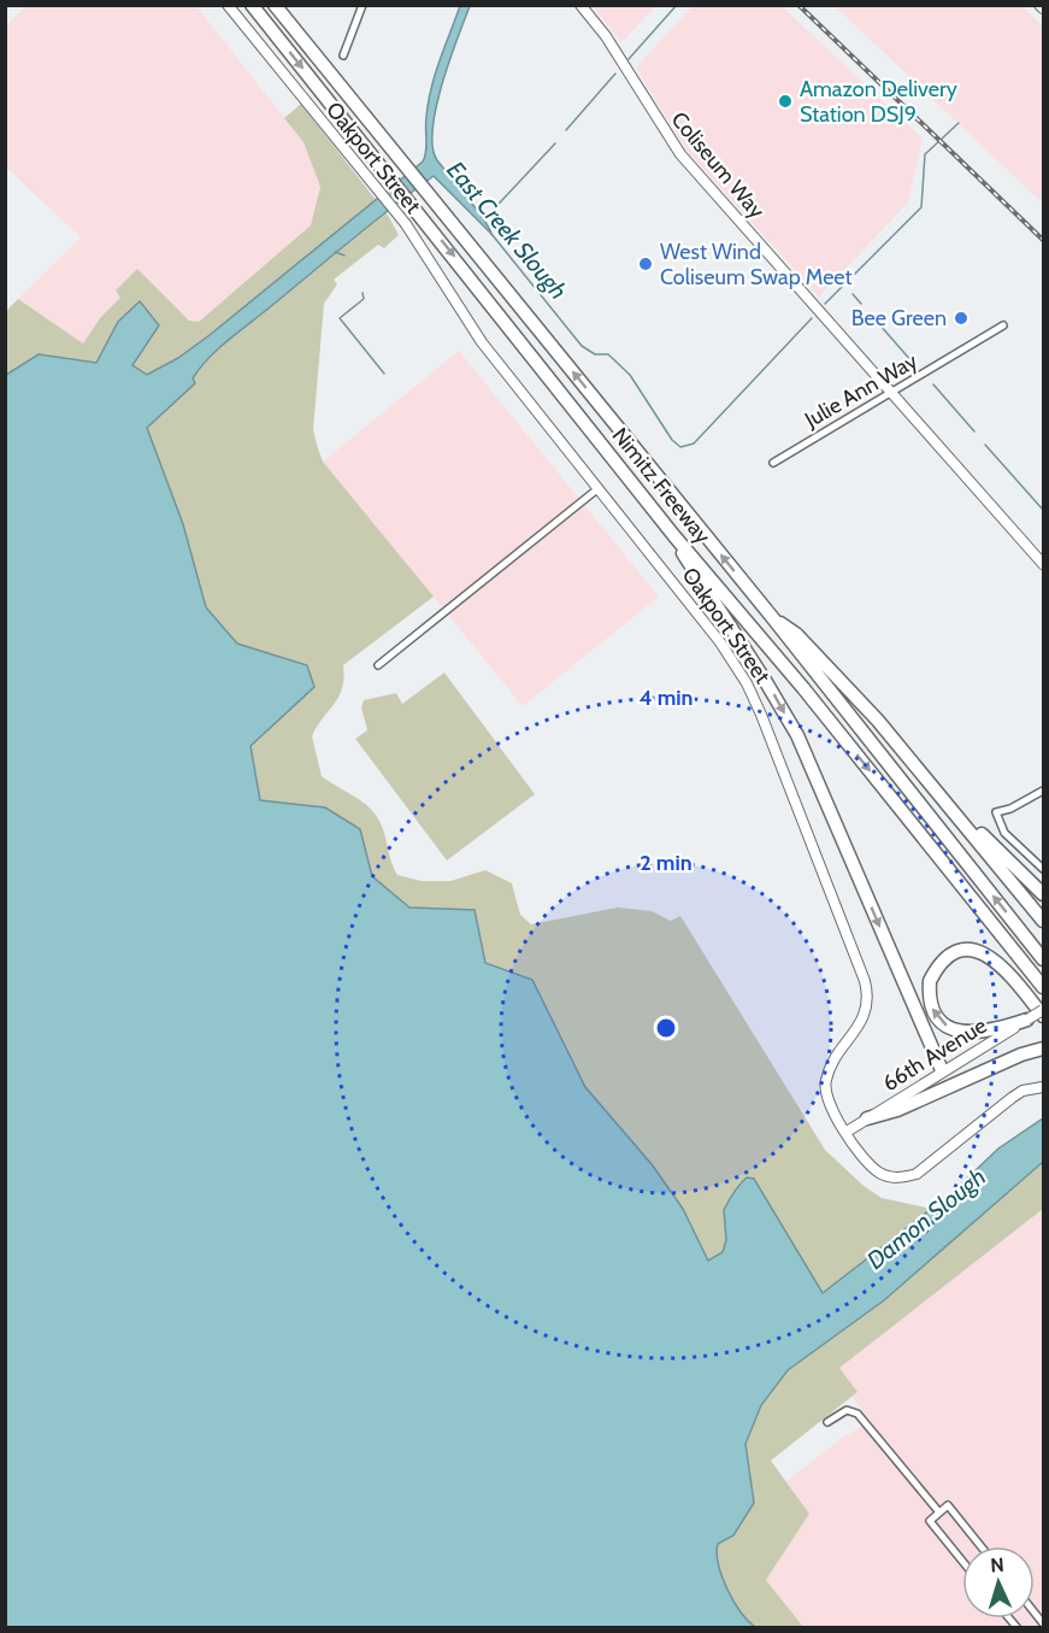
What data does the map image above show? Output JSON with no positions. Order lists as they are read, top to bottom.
{
  "streets": {
    "highway": ["Nimitz Freeway"],
    "main road": ["Oakport Street", "Coliseum Way", "66th Avenue"],
    "street": ["Julie Ann Way"]
  },
  "crossings": [
    ["Oakport Street", "66th Avenue"],
    ["Coliseum Way", "Julie Ann Way"]
  ],
  "water": ["East Creek Slough", "Damon Slough"],
  "places": ["Amazon Delivery Station DSJ9", "West Wind Coliseum Swap Meet", "Bee Green"],
  "north": "top",
  "rings": ["4 min", "2 min"]
}
